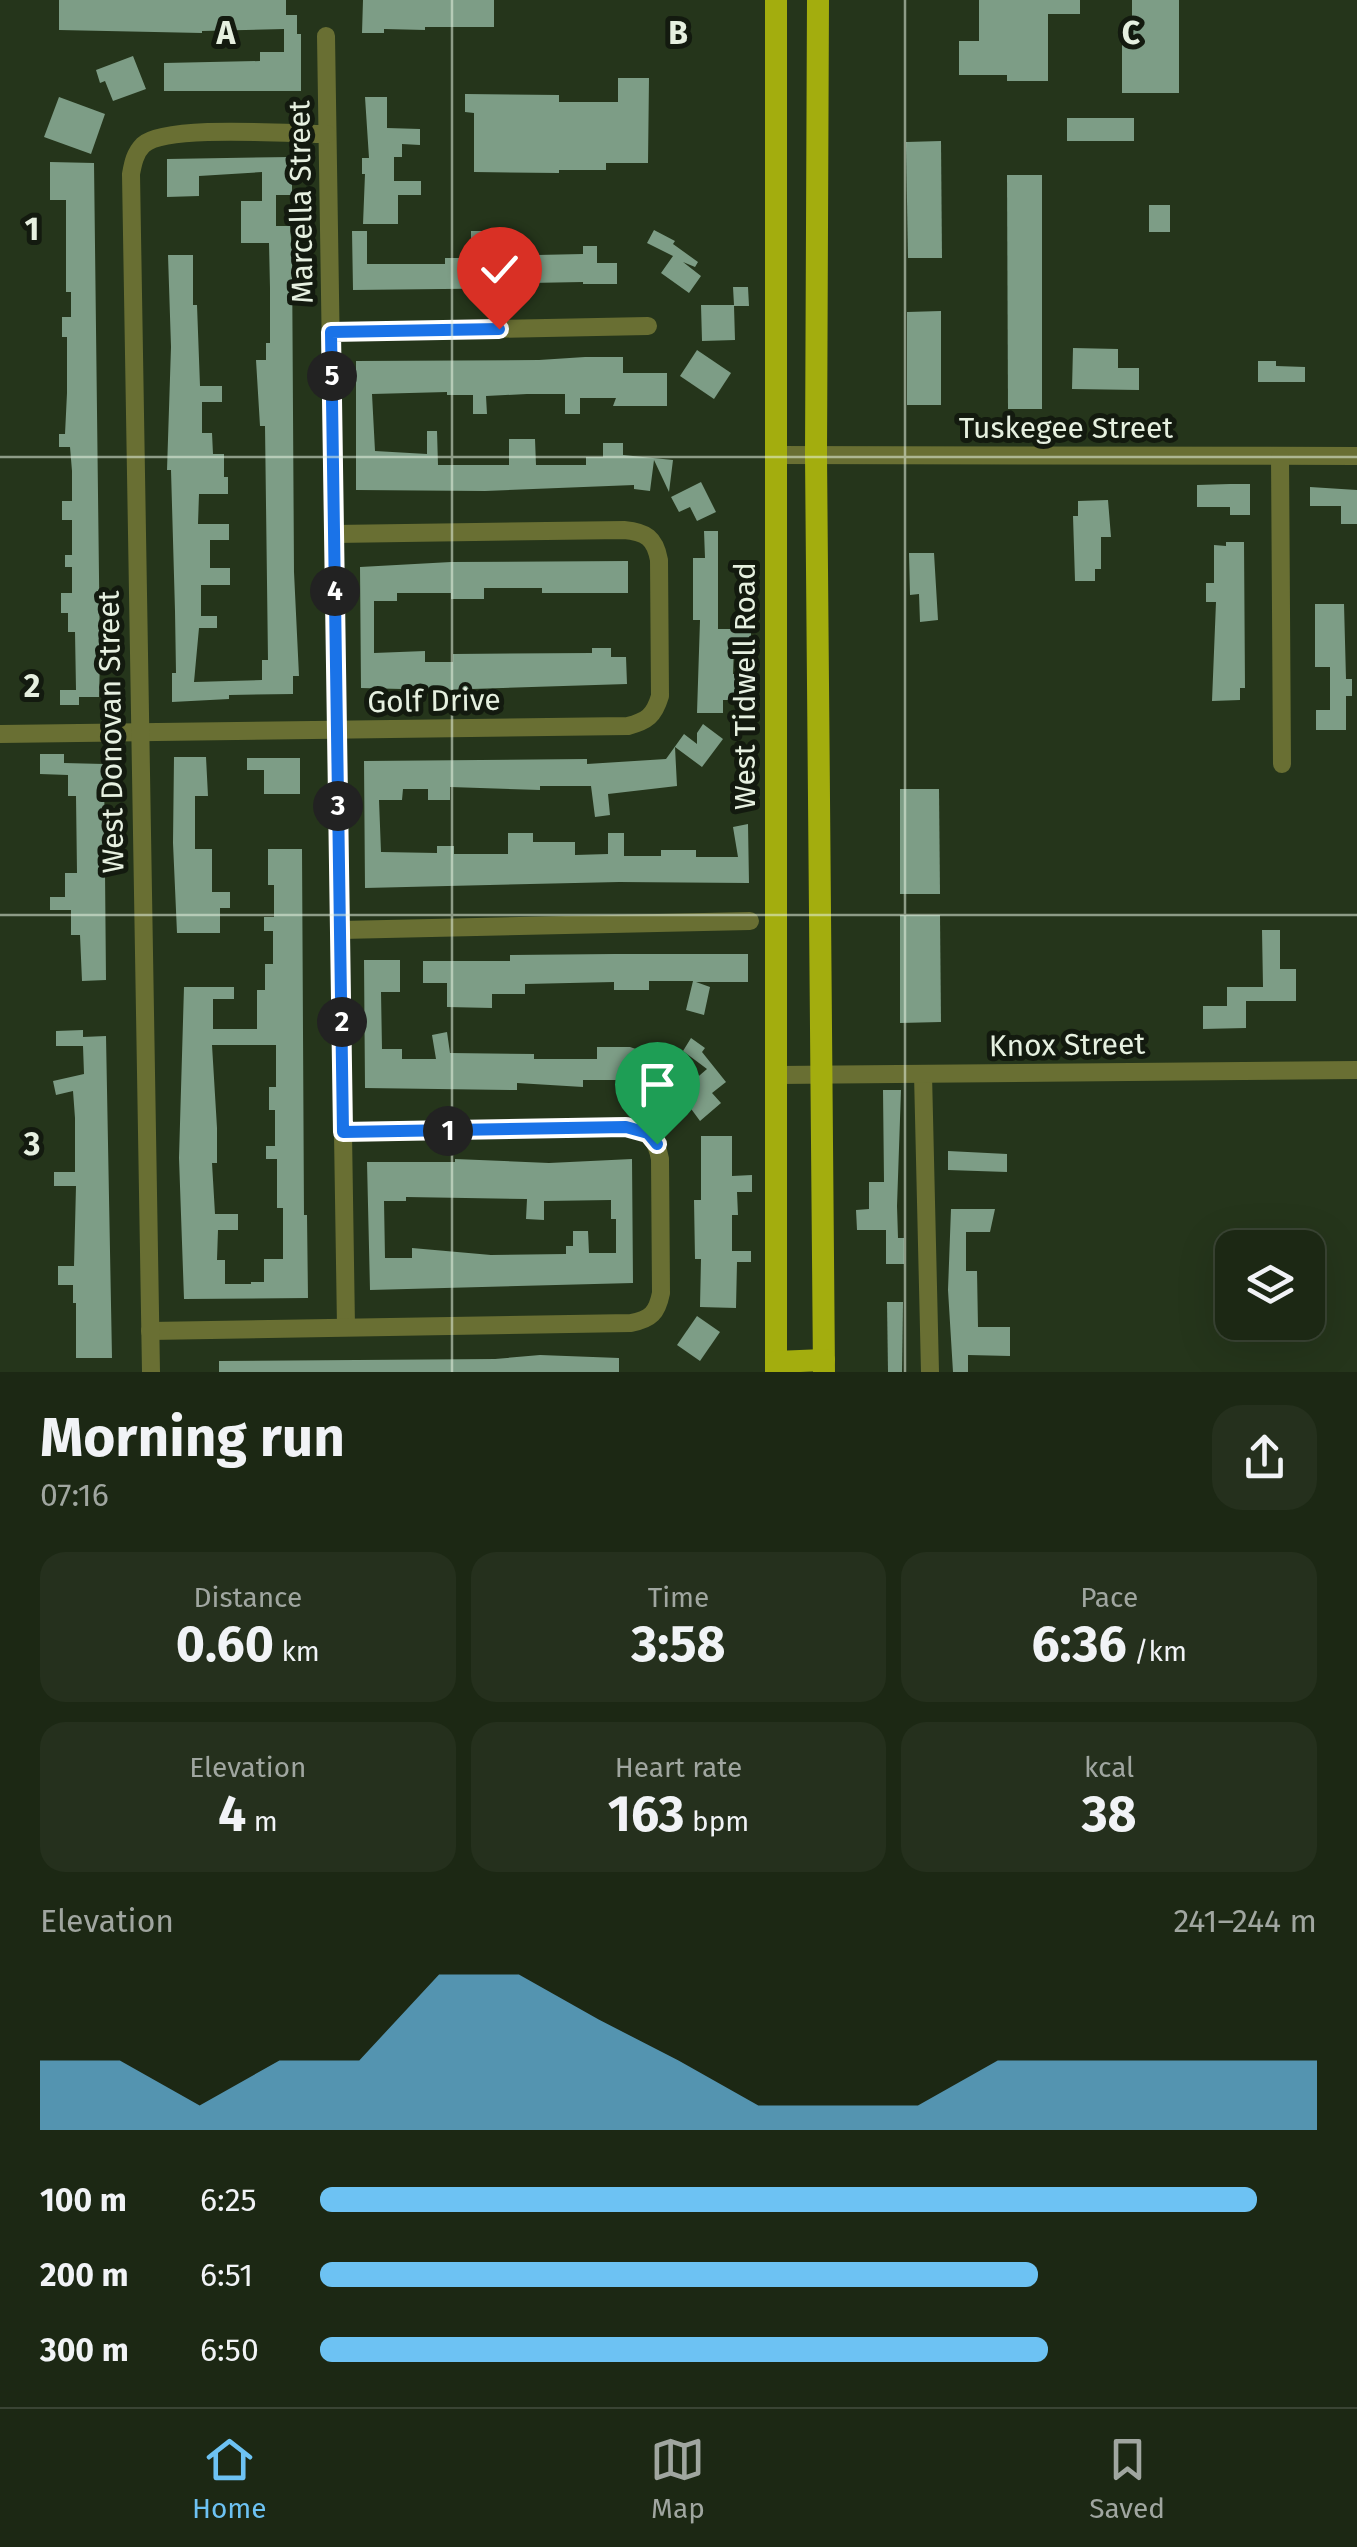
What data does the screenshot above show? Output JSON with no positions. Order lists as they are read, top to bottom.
{
  "streets": {
    "main road": ["West Tidwell Road"],
    "street": [
      "Marcella Street",
      "Tuskegee Street",
      "Golf Drive",
      "West Donovan Street",
      "Knox Street"
    ]
  },
  "crossings": [
    ["Marcella Street", "Golf Drive"],
    ["Marcella Street", "West Donovan Street"],
    ["Tuskegee Street", "West Tidwell Road"],
    ["West Tidwell Road", "Knox Street"],
    ["Golf Drive", "West Donovan Street"]
  ],
  "page": {
    "pins": [
      "5",
      "4",
      "3",
      "2",
      "1"
    ],
    "heading": ["Morning run", "07:16"],
    "stats": [
      ["Distance", "0.60 km"],
      ["Time", "3:58"],
      ["Pace", "6:36 /km"],
      ["Elevation", "4 m"],
      ["Heart rate", "163 bpm"],
      ["kcal", "38"]
    ],
    "chart": ["Elevation", "241–244 m"],
    "list": [
      {
        "name": "100 m",
        "note": "6:25"
      },
      {
        "name": "200 m",
        "note": "6:51"
      },
      {
        "name": "300 m",
        "note": "6:50"
      }
    ],
    "tabs": ["Home", "Map", "Saved"]
  },
  "grid": {
    "columns": ["A", "B", "C"],
    "rows": ["1", "2", "3"]
  }
}
